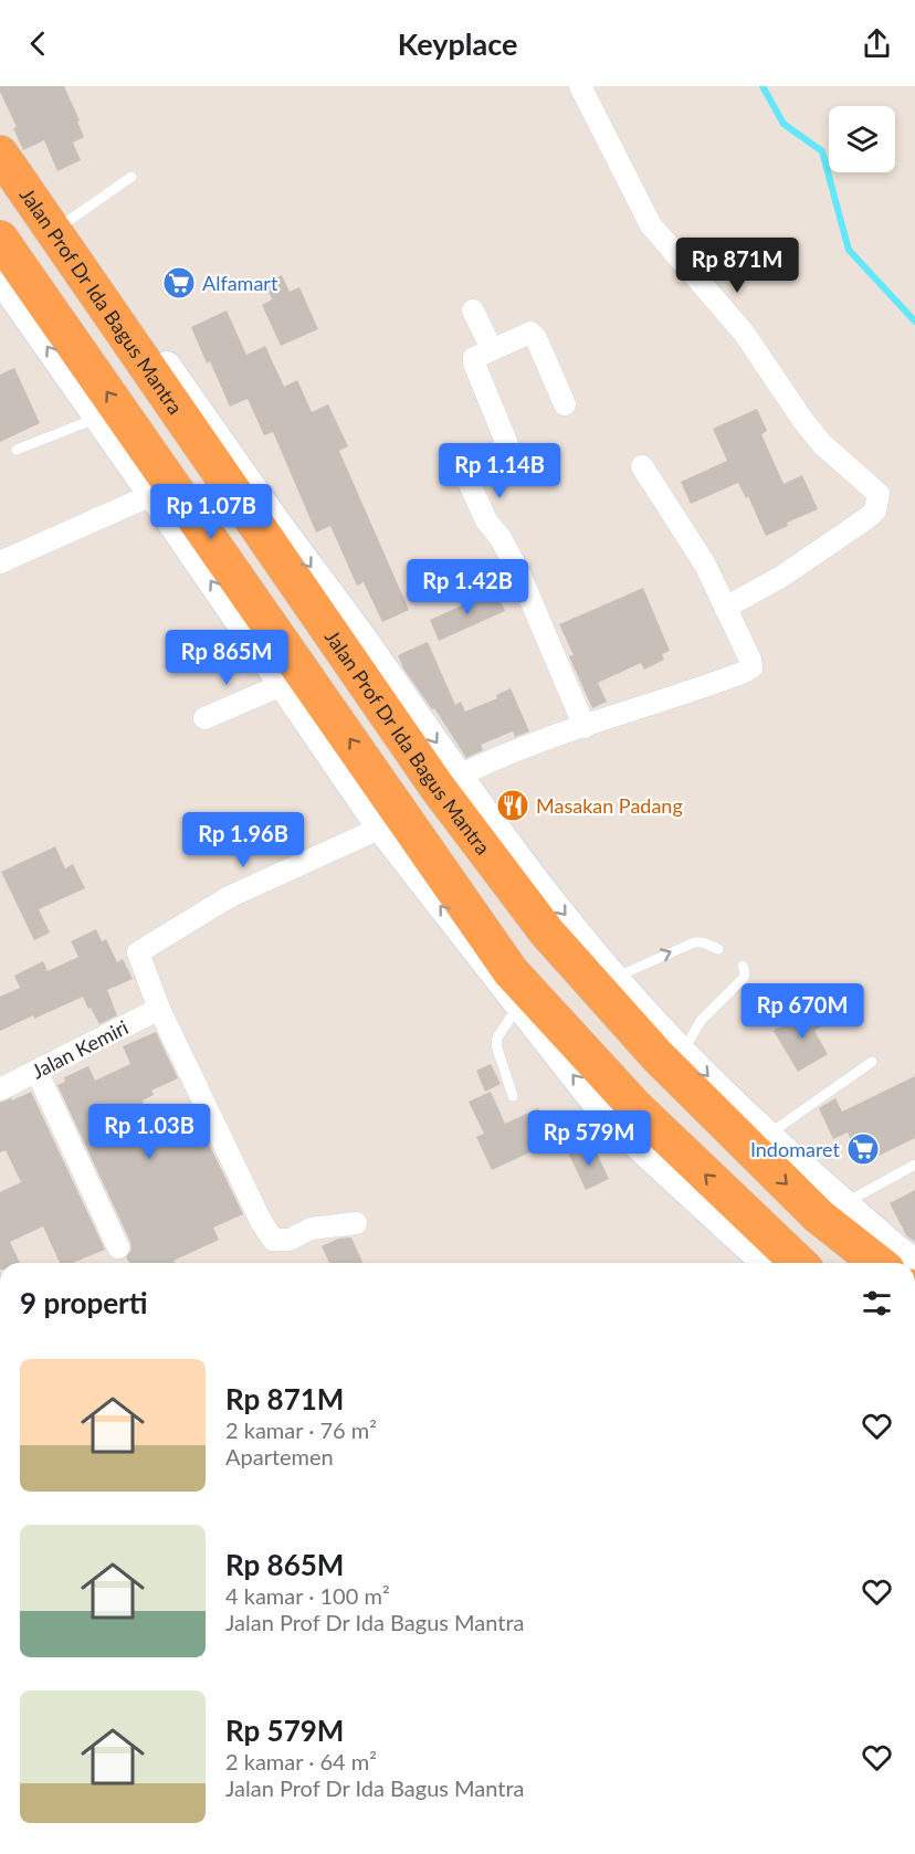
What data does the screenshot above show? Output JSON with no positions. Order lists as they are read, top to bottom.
{
  "streets": {
    "highway": ["Jalan Prof Dr Ida Bagus Mantra"],
    "street": ["Jalan Kemiri"]
  },
  "places": {
    "supermarket": ["Alfamart", "Indomaret"],
    "restaurant": ["Masakan Padang"]
  },
  "page": {
    "header": "Keyplace",
    "price": [
      "Rp 871M",
      "Rp 1.14B",
      "Rp 1.07B",
      "Rp 1.42B",
      "Rp 865M",
      "Rp 1.96B",
      "Rp 670M",
      "Rp 1.03B",
      "Rp 579M"
    ],
    "heading": "9 properti",
    "list": [
      {
        "name": "Rp 871M",
        "note": "2 kamar · 76 m² · Apartemen"
      },
      {
        "name": "Rp 865M",
        "note": "4 kamar · 100 m² · Jalan Prof Dr Ida Bagus Mantra"
      },
      {
        "name": "Rp 579M",
        "note": "2 kamar · 64 m² · Jalan Prof Dr Ida Bagus Mantra"
      }
    ]
  }
}
